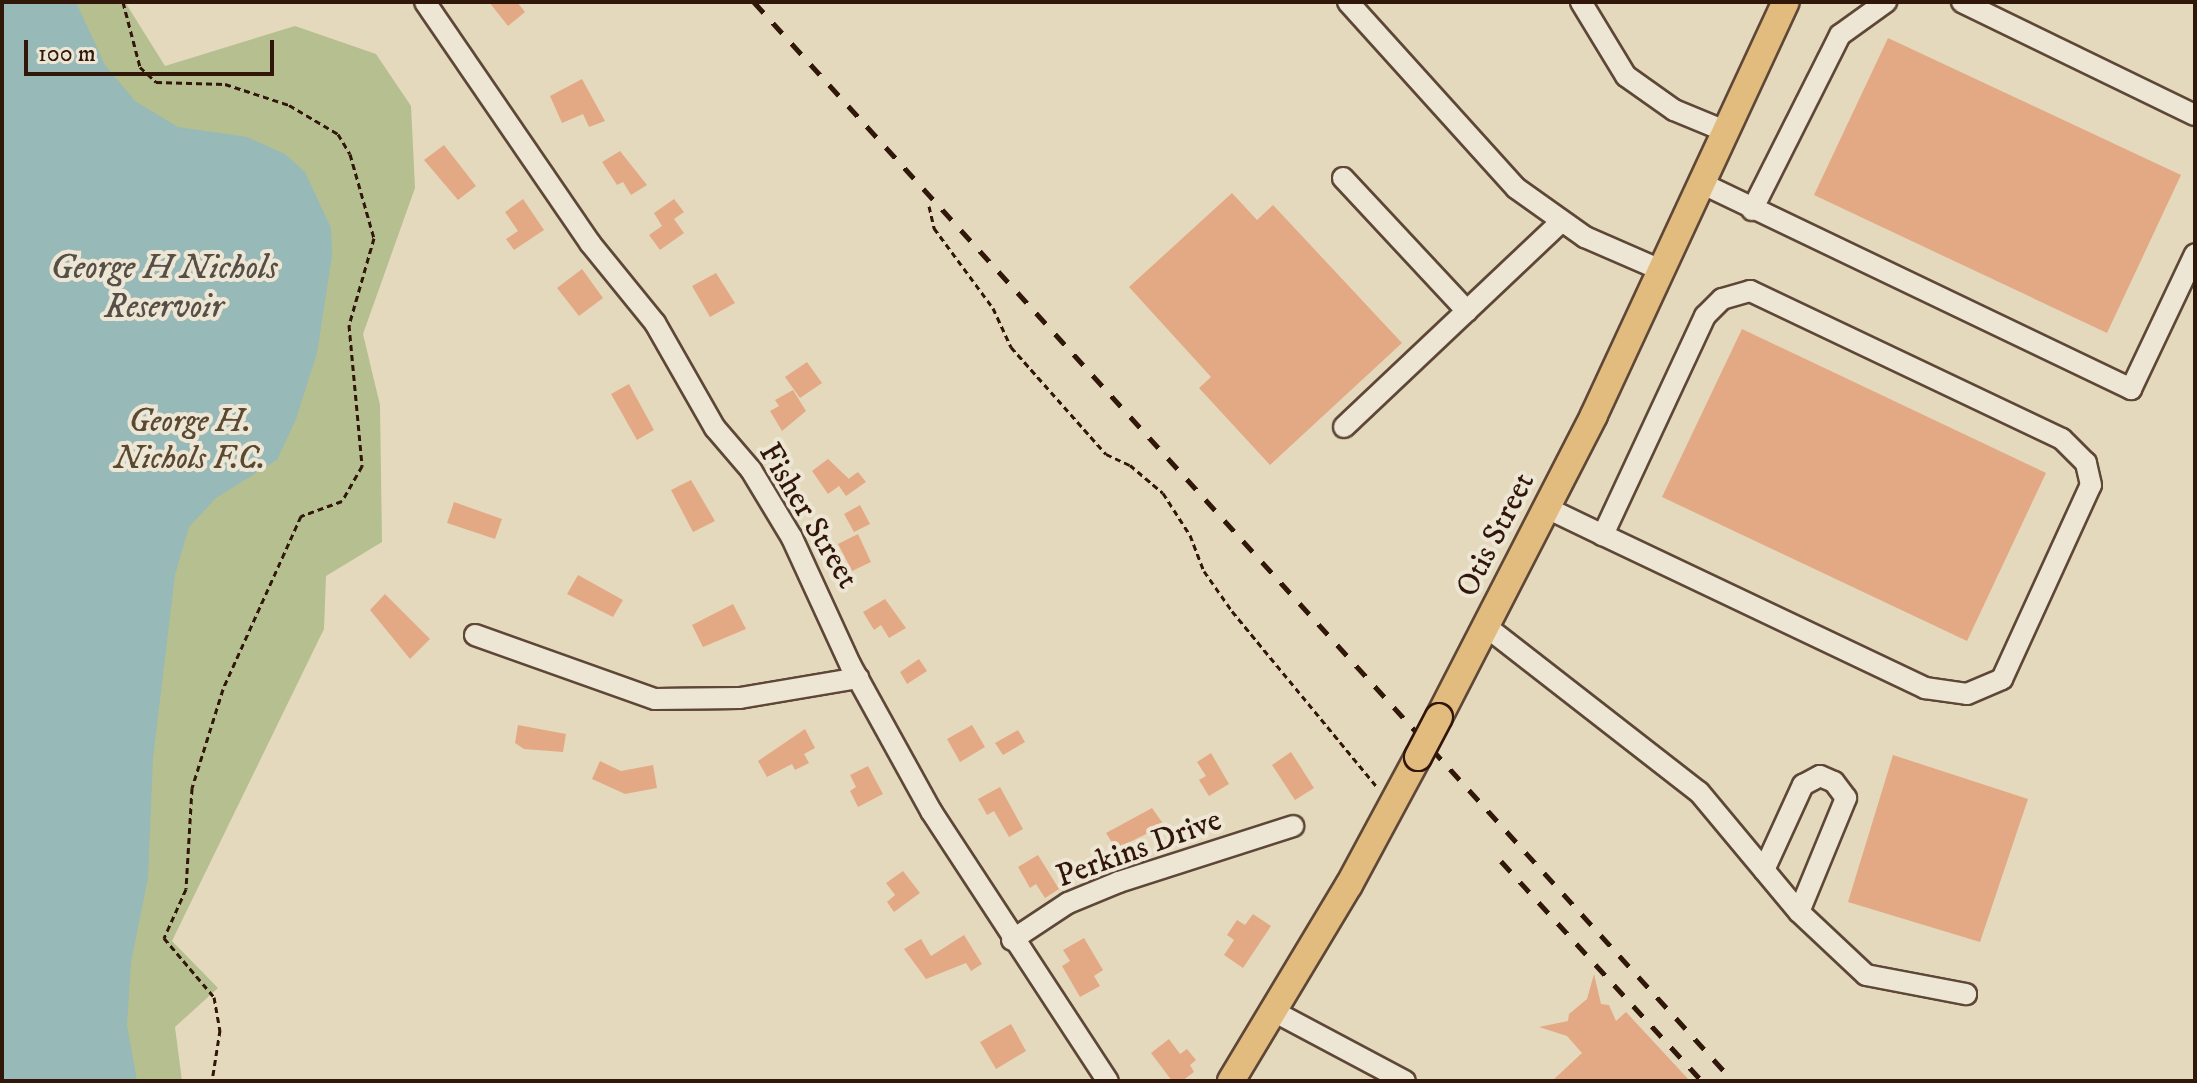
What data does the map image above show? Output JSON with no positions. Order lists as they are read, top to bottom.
{
  "streets": {
    "main road": ["Otis Street"],
    "street": ["Fisher Street", "Perkins Drive"]
  },
  "crossings": [
    ["Fisher Street", "Perkins Drive"]
  ],
  "water": ["George H Nichols Reservoir"],
  "parks": ["George H. Nichols F.C."],
  "scale_bar": "100 m"
}
